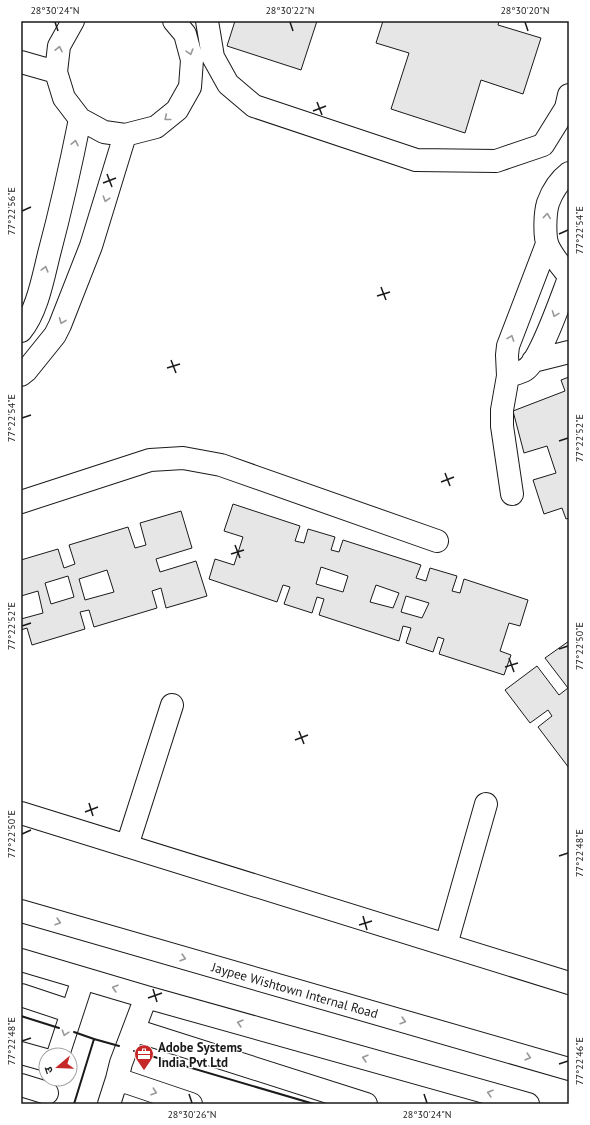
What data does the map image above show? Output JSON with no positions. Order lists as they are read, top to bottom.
{
  "streets": {
    "street": ["Jaypee Wishtown Internal Road"]
  },
  "places": {
    "office": ["Adobe Systems India Pvt Ltd"]
  },
  "north": "left",
  "coordinates": [
    "28°30'24\"N",
    "28°30'22\"N",
    "28°30'20\"N",
    "77°22'56\"E",
    "77°22'54\"E",
    "77°22'52\"E",
    "77°22'50\"E",
    "77°22'48\"E",
    "77°22'46\"E",
    "28°30'26\"N"
  ]
}
